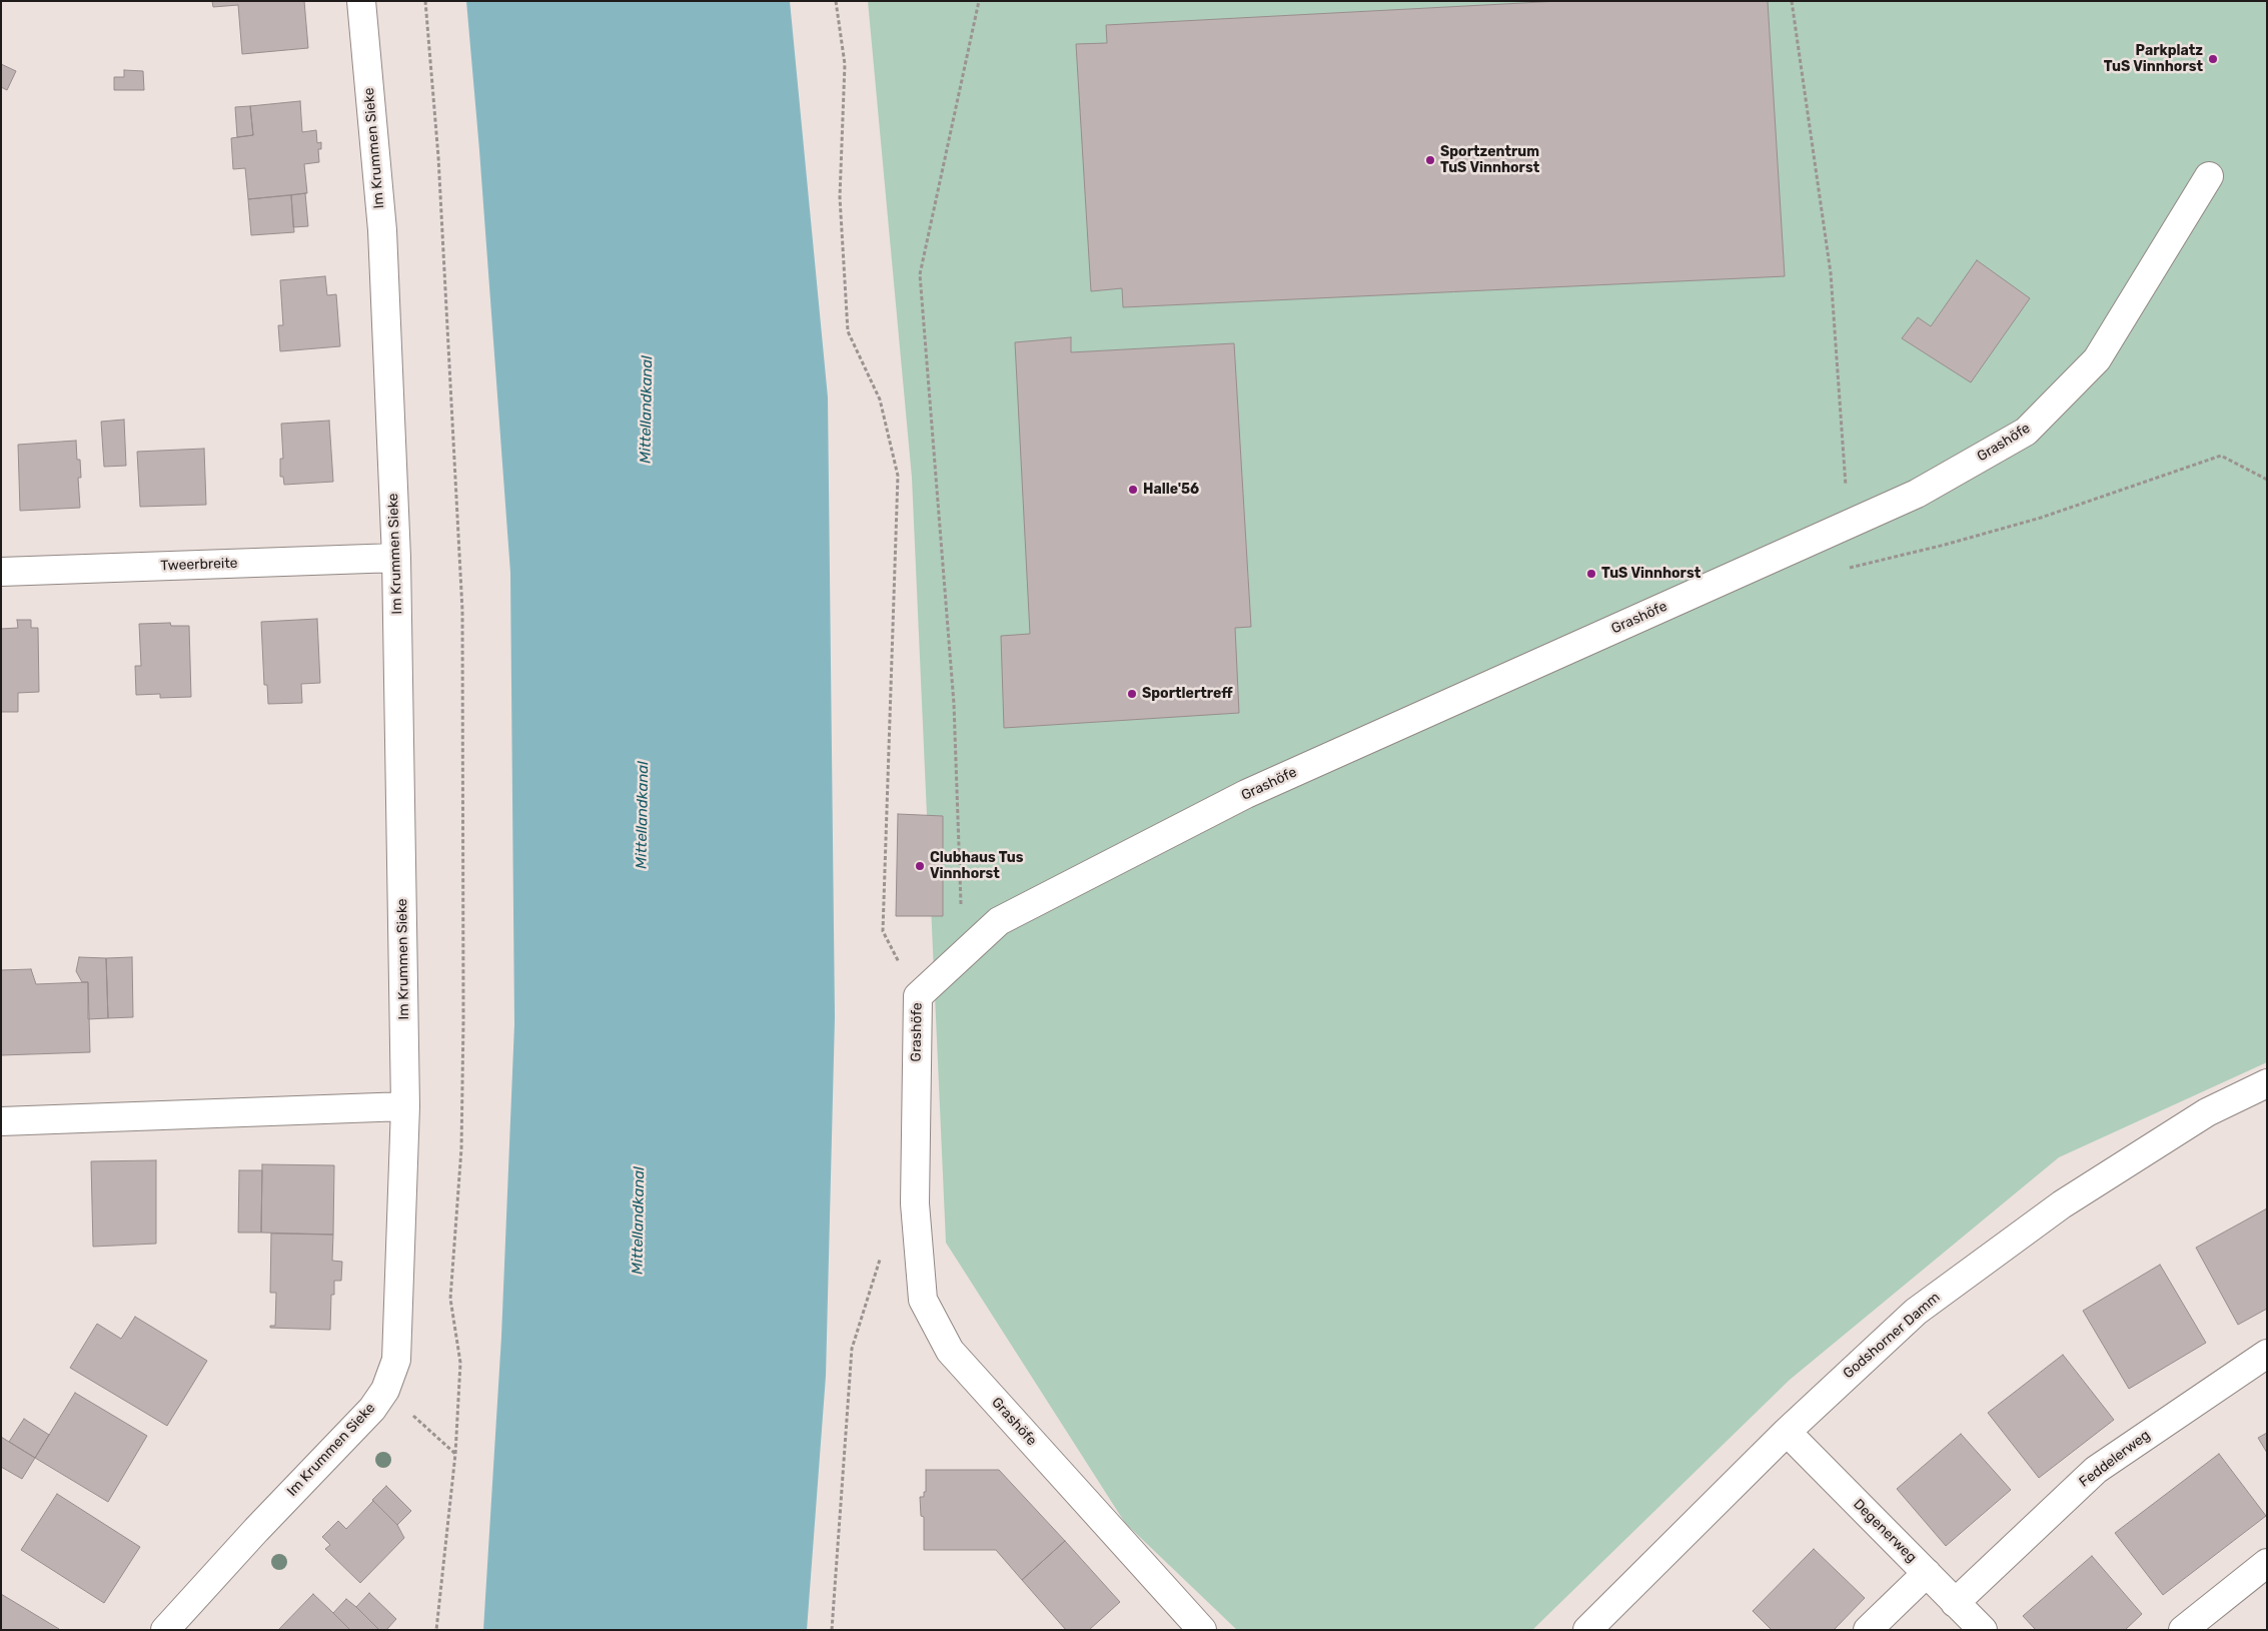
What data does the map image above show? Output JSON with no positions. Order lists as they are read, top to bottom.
{
  "streets": {
    "street": [
      "Im Krummen Sieke",
      "Grashöfe",
      "Tweerbreite",
      "Godshorner Damm",
      "Feddelerweg",
      "Degenerweg"
    ]
  },
  "crossings": [
    ["Im Krummen Sieke", "Tweerbreite"],
    ["Godshorner Damm", "Degenerweg"],
    ["Feddelerweg", "Degenerweg"]
  ],
  "water": ["Mittellandkanal"],
  "places": [
    "Parkplatz TuS Vinnhorst",
    "Sportzentrum TuS Vinnhorst",
    "Halle'56",
    "TuS Vinnhorst",
    "Sportlertreff",
    "Clubhaus Tus Vinnhorst"
  ]
}
